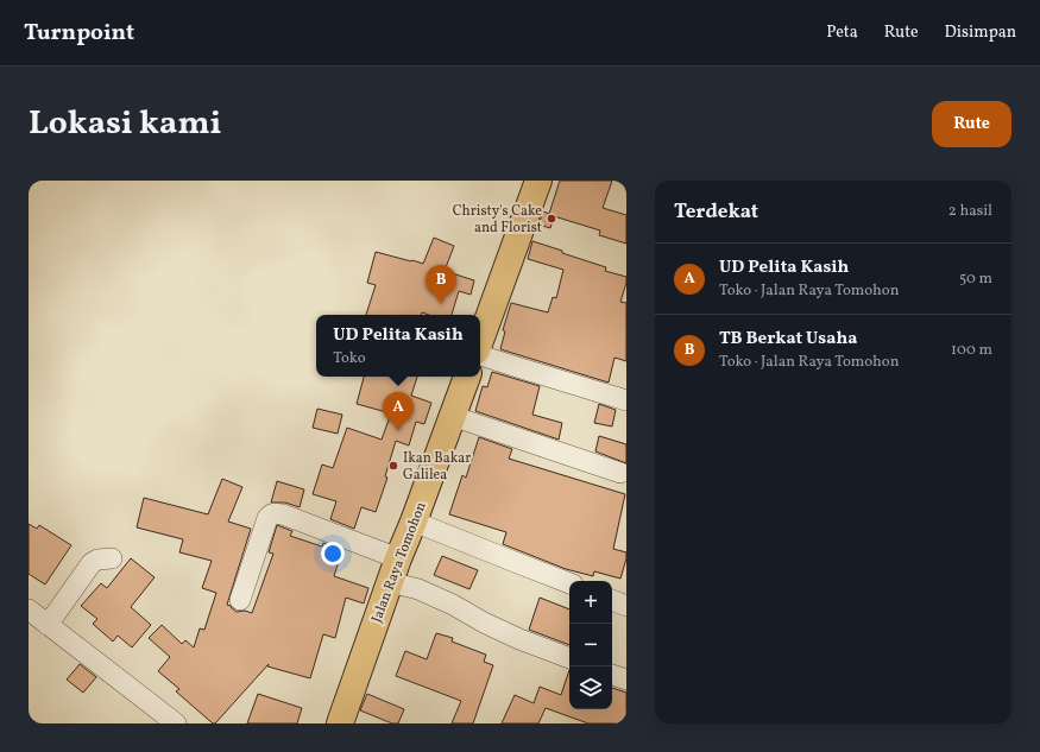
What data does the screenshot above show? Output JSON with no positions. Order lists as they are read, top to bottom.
{
  "streets": {
    "highway": ["Jalan Raya Tomohon"]
  },
  "places": ["Christy's Cake and Florist", "Ikan Bakar Galilea"],
  "page": {
    "header": "Turnpoint",
    "nav": ["Peta", "Rute", "Disimpan"],
    "title": "Lokasi kami",
    "buttons": "Rute",
    "heading": ["Terdekat", "2 hasil"],
    "list": [
      {
        "mark": "A",
        "name": "UD Pelita Kasih",
        "note": "Toko · Jalan Raya Tomohon",
        "value": "50 m"
      },
      {
        "mark": "B",
        "name": "TB Berkat Usaha",
        "note": "Toko · Jalan Raya Tomohon",
        "value": "100 m"
      }
    ],
    "pins": ["B", "A"],
    "popup": ["UD Pelita Kasih", "Toko"],
    "map_buttons": ["+", "−"]
  }
}
